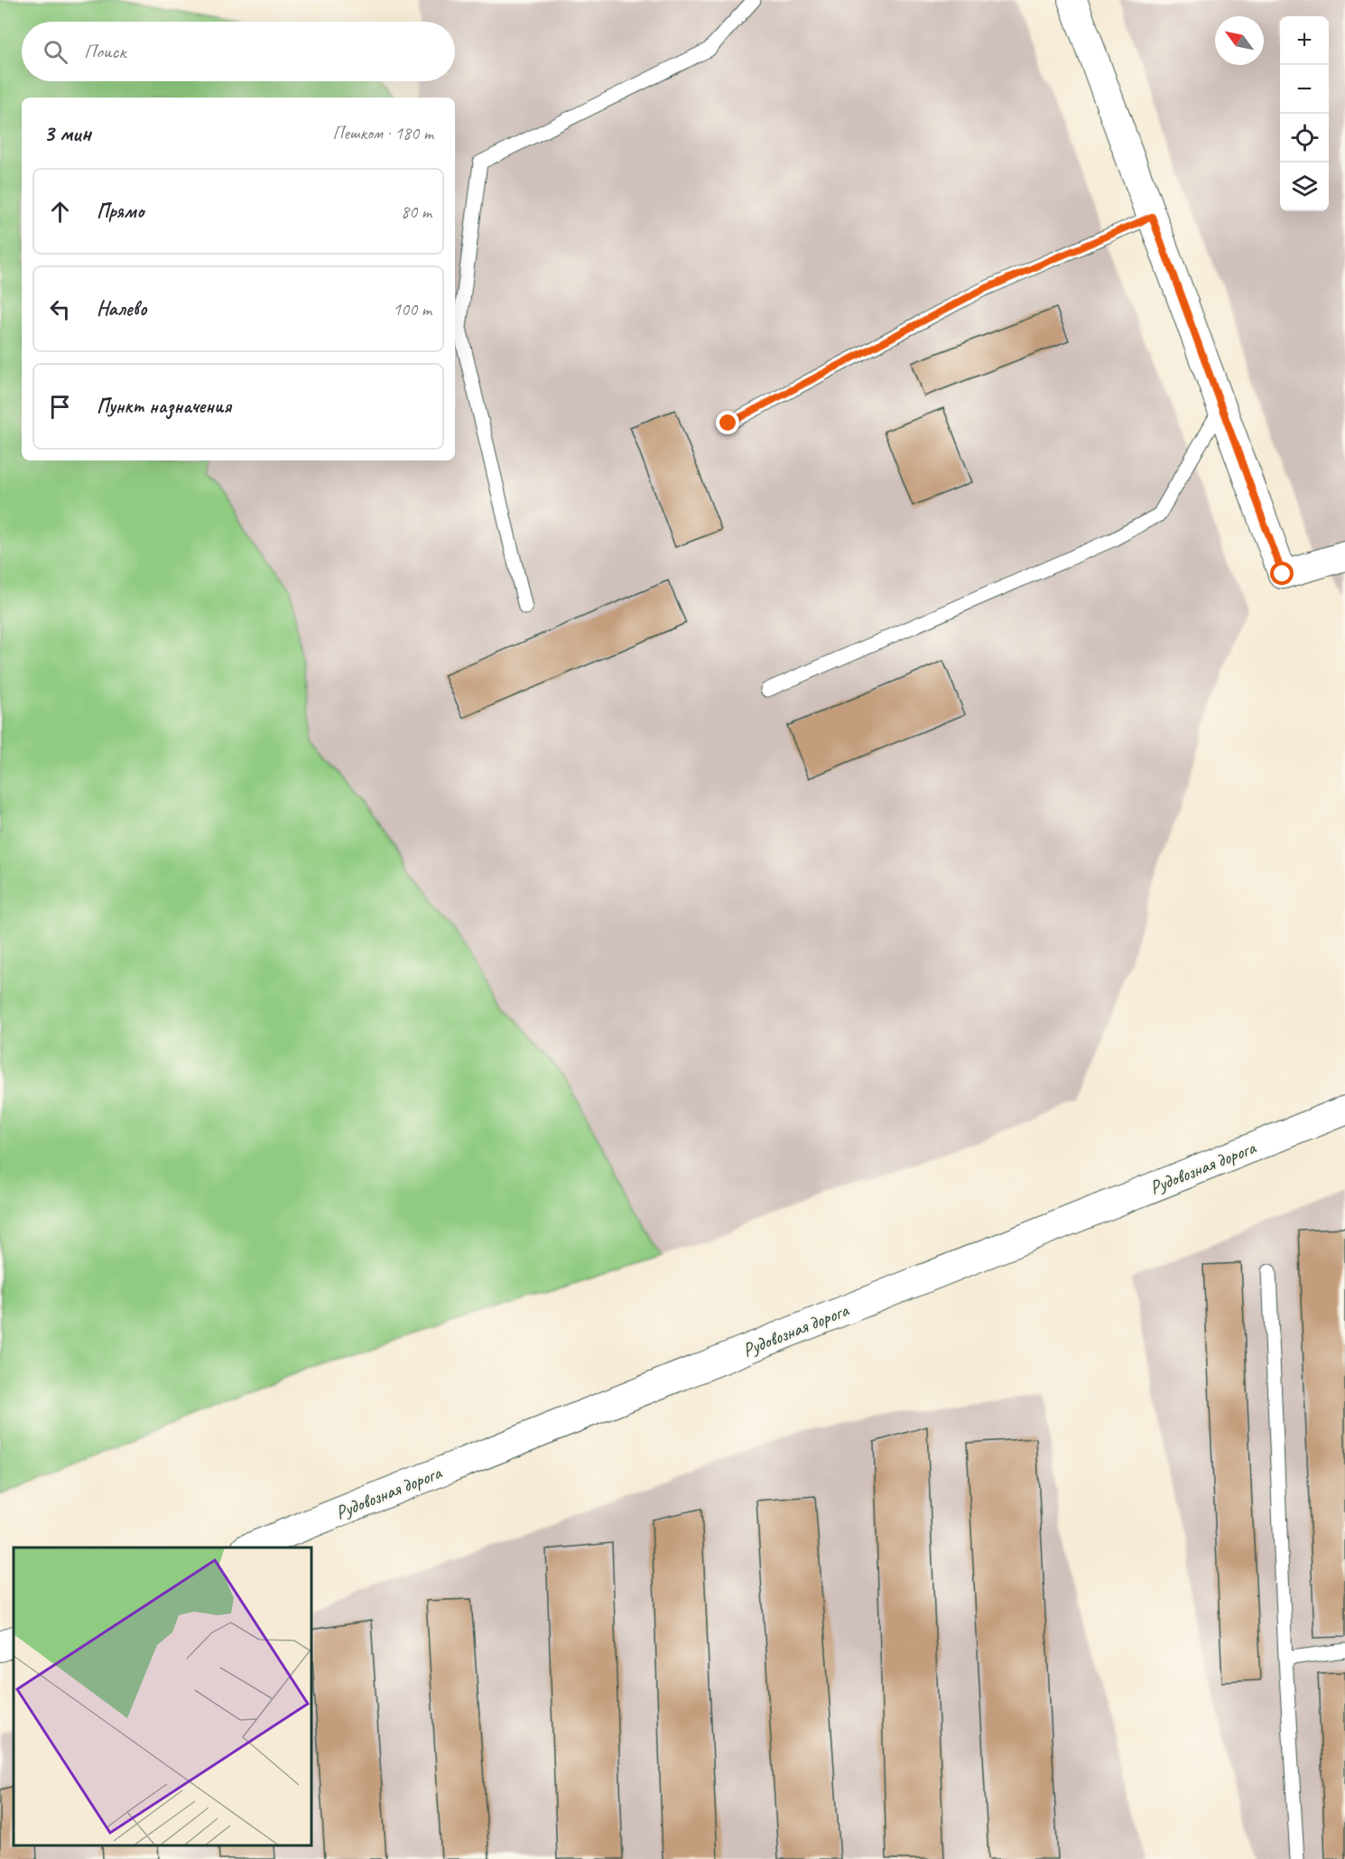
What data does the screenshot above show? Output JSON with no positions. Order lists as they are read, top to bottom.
{
  "streets": {
    "street": ["Рудовозная дорога"]
  },
  "north": "top left",
  "page": {
    "map_buttons": ["+", "−"],
    "search": "Поиск",
    "heading": ["3 мин", "Пешком · 180 m"],
    "list": [
      ["Прямо", "80 m"],
      ["Налево", "100 m"],
      "Пункт назначения"
    ]
  }
}
